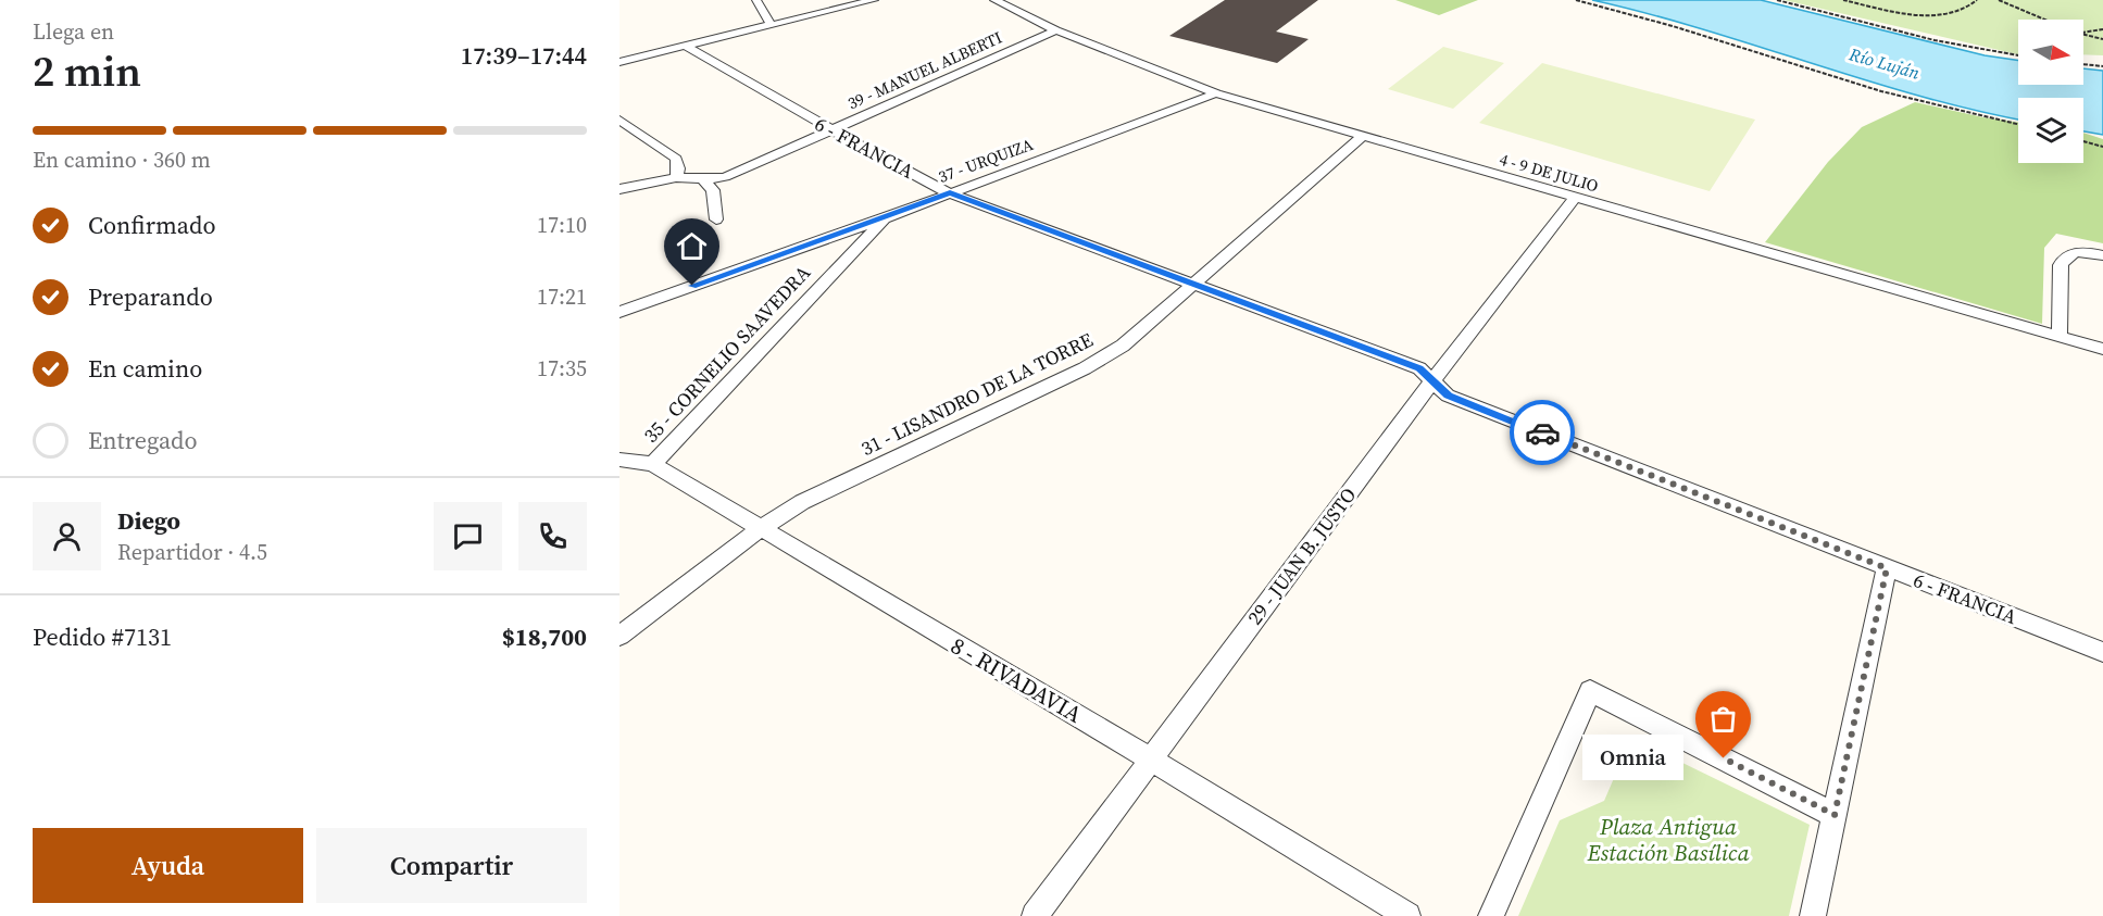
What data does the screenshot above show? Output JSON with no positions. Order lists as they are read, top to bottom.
{
  "streets": {
    "street": [
      "39 - MANUEL ALBERTI",
      "6 - FRANCIA",
      "37 - URQUIZA",
      "4 - 9 DE JULIO",
      "35 - CORNELIO SAAVEDRA",
      "31 - LISANDRO DE LA TORRE",
      "29 - JUAN B. JUSTO",
      "8 - RIVADAVIA"
    ]
  },
  "crossings": [
    ["39 - MANUEL ALBERTI", "6 - FRANCIA"],
    ["39 - MANUEL ALBERTI", "4 - 9 DE JULIO"],
    ["6 - FRANCIA", "37 - URQUIZA"],
    ["6 - FRANCIA", "31 - LISANDRO DE LA TORRE"],
    ["6 - FRANCIA", "29 - JUAN B. JUSTO"],
    ["37 - URQUIZA", "4 - 9 DE JULIO"],
    ["37 - URQUIZA", "35 - CORNELIO SAAVEDRA"],
    ["4 - 9 DE JULIO", "31 - LISANDRO DE LA TORRE"],
    ["4 - 9 DE JULIO", "29 - JUAN B. JUSTO"],
    ["35 - CORNELIO SAAVEDRA", "8 - RIVADAVIA"],
    ["31 - LISANDRO DE LA TORRE", "8 - RIVADAVIA"],
    ["29 - JUAN B. JUSTO", "8 - RIVADAVIA"]
  ],
  "water": ["Río Luján"],
  "parks": ["Plaza Antigua Estación Basílica"],
  "places": ["Omnia"],
  "north": "right",
  "page": {
    "heading": ["2 min", "Llega en", "17:39–17:44"],
    "panel": [
      "Diego",
      "Repartidor · 4.5",
      "Pedido #7131",
      "$18,700"
    ],
    "bar": "En camino · 360 m",
    "list": [
      ["Confirmado", "17:10"],
      ["Preparando", "17:21"],
      ["En camino", "17:35"],
      "Entregado"
    ],
    "bubble": "Omnia",
    "buttons": ["Ayuda", "Compartir"]
  }
}
